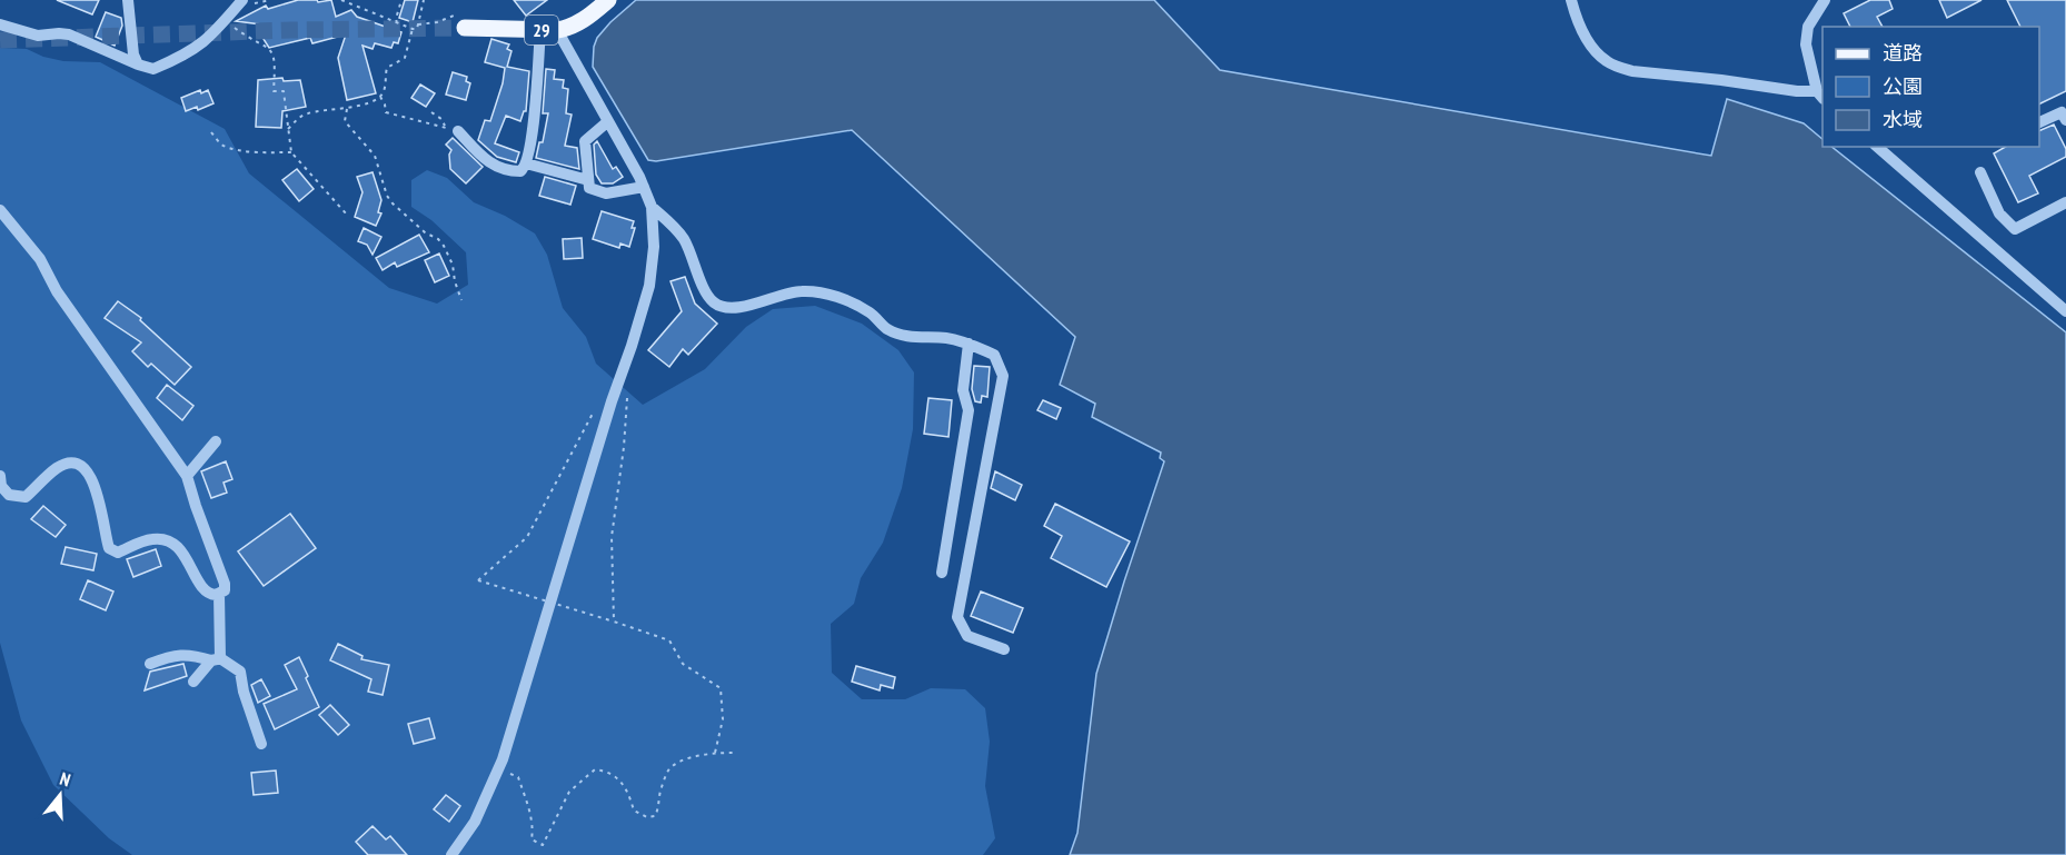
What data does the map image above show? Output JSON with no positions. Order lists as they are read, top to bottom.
{
  "streets": {
    "main road": ["29"]
  },
  "legend": ["道路", "公園", "水域"],
  "north": "top"
}
